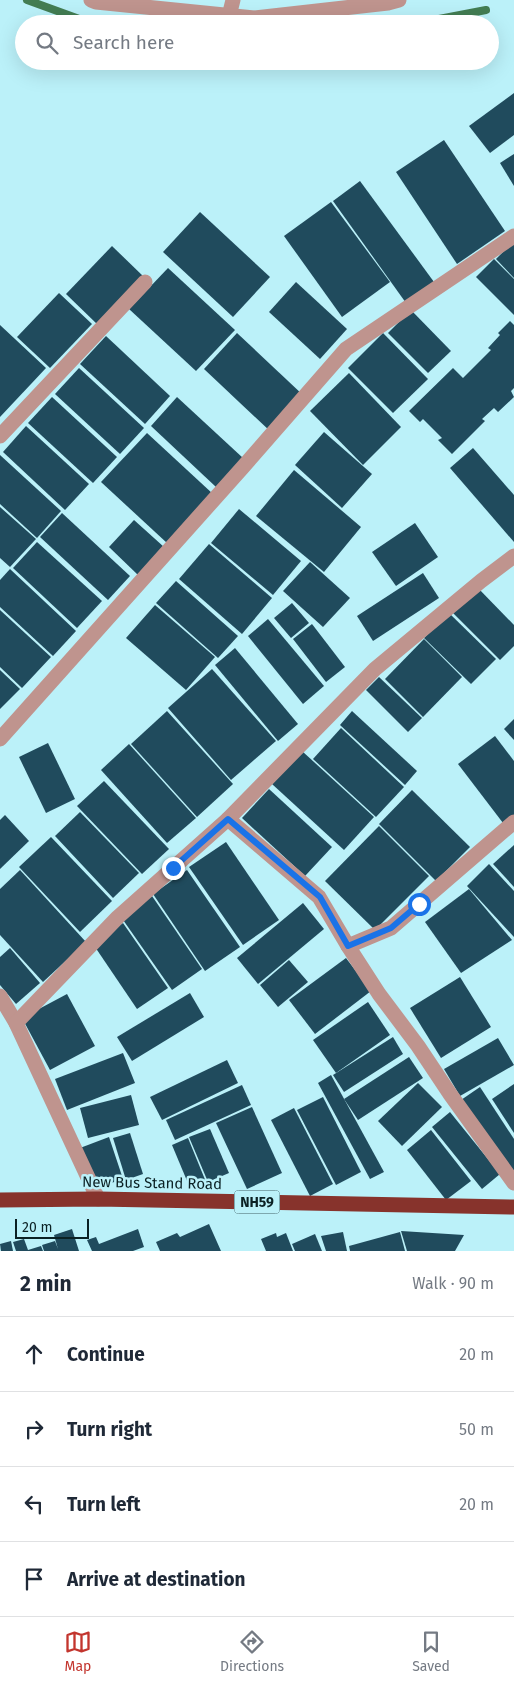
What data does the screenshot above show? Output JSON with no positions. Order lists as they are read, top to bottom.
{
  "streets": {
    "highway": ["New Bus Stand Road", "NH59"]
  },
  "scale_bar": "20 m",
  "page": {
    "search": "Search here",
    "scale": "20 m",
    "heading": ["2 min", "Walk · 90 m"],
    "list": [
      ["Continue", "20 m"],
      ["Turn right", "50 m"],
      ["Turn left", "20 m"],
      "Arrive at destination"
    ],
    "nav": ["Map", "Directions", "Saved"]
  }
}
